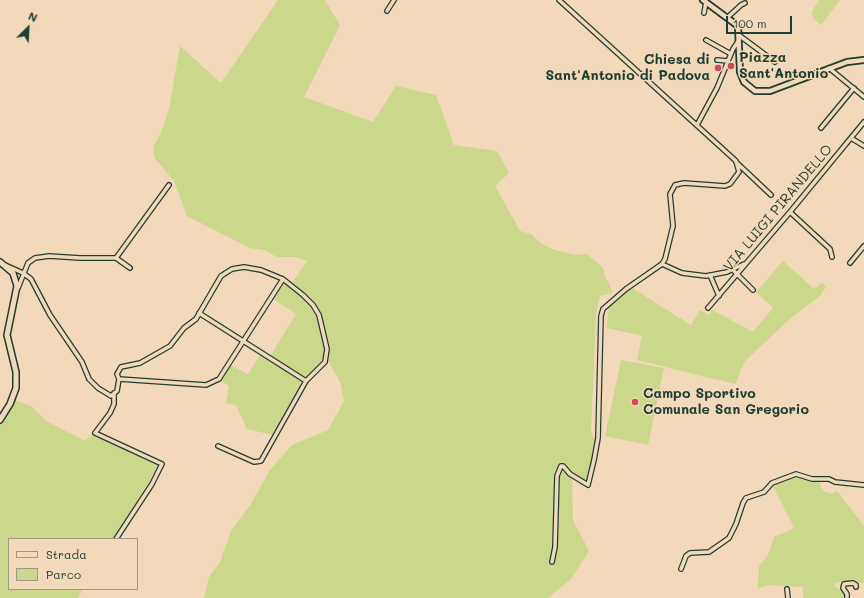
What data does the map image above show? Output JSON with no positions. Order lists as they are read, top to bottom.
{
  "streets": {
    "street": ["VIA LUIGI PIRANDELLO"]
  },
  "places": ["Piazza Sant'Antonio", "Chiesa di Sant'Antonio di Padova", "Campo Sportivo Comunale San Gregorio"],
  "legend": ["Strada", "Parco"],
  "scale_bar": "100 m",
  "north": "top right"
}
